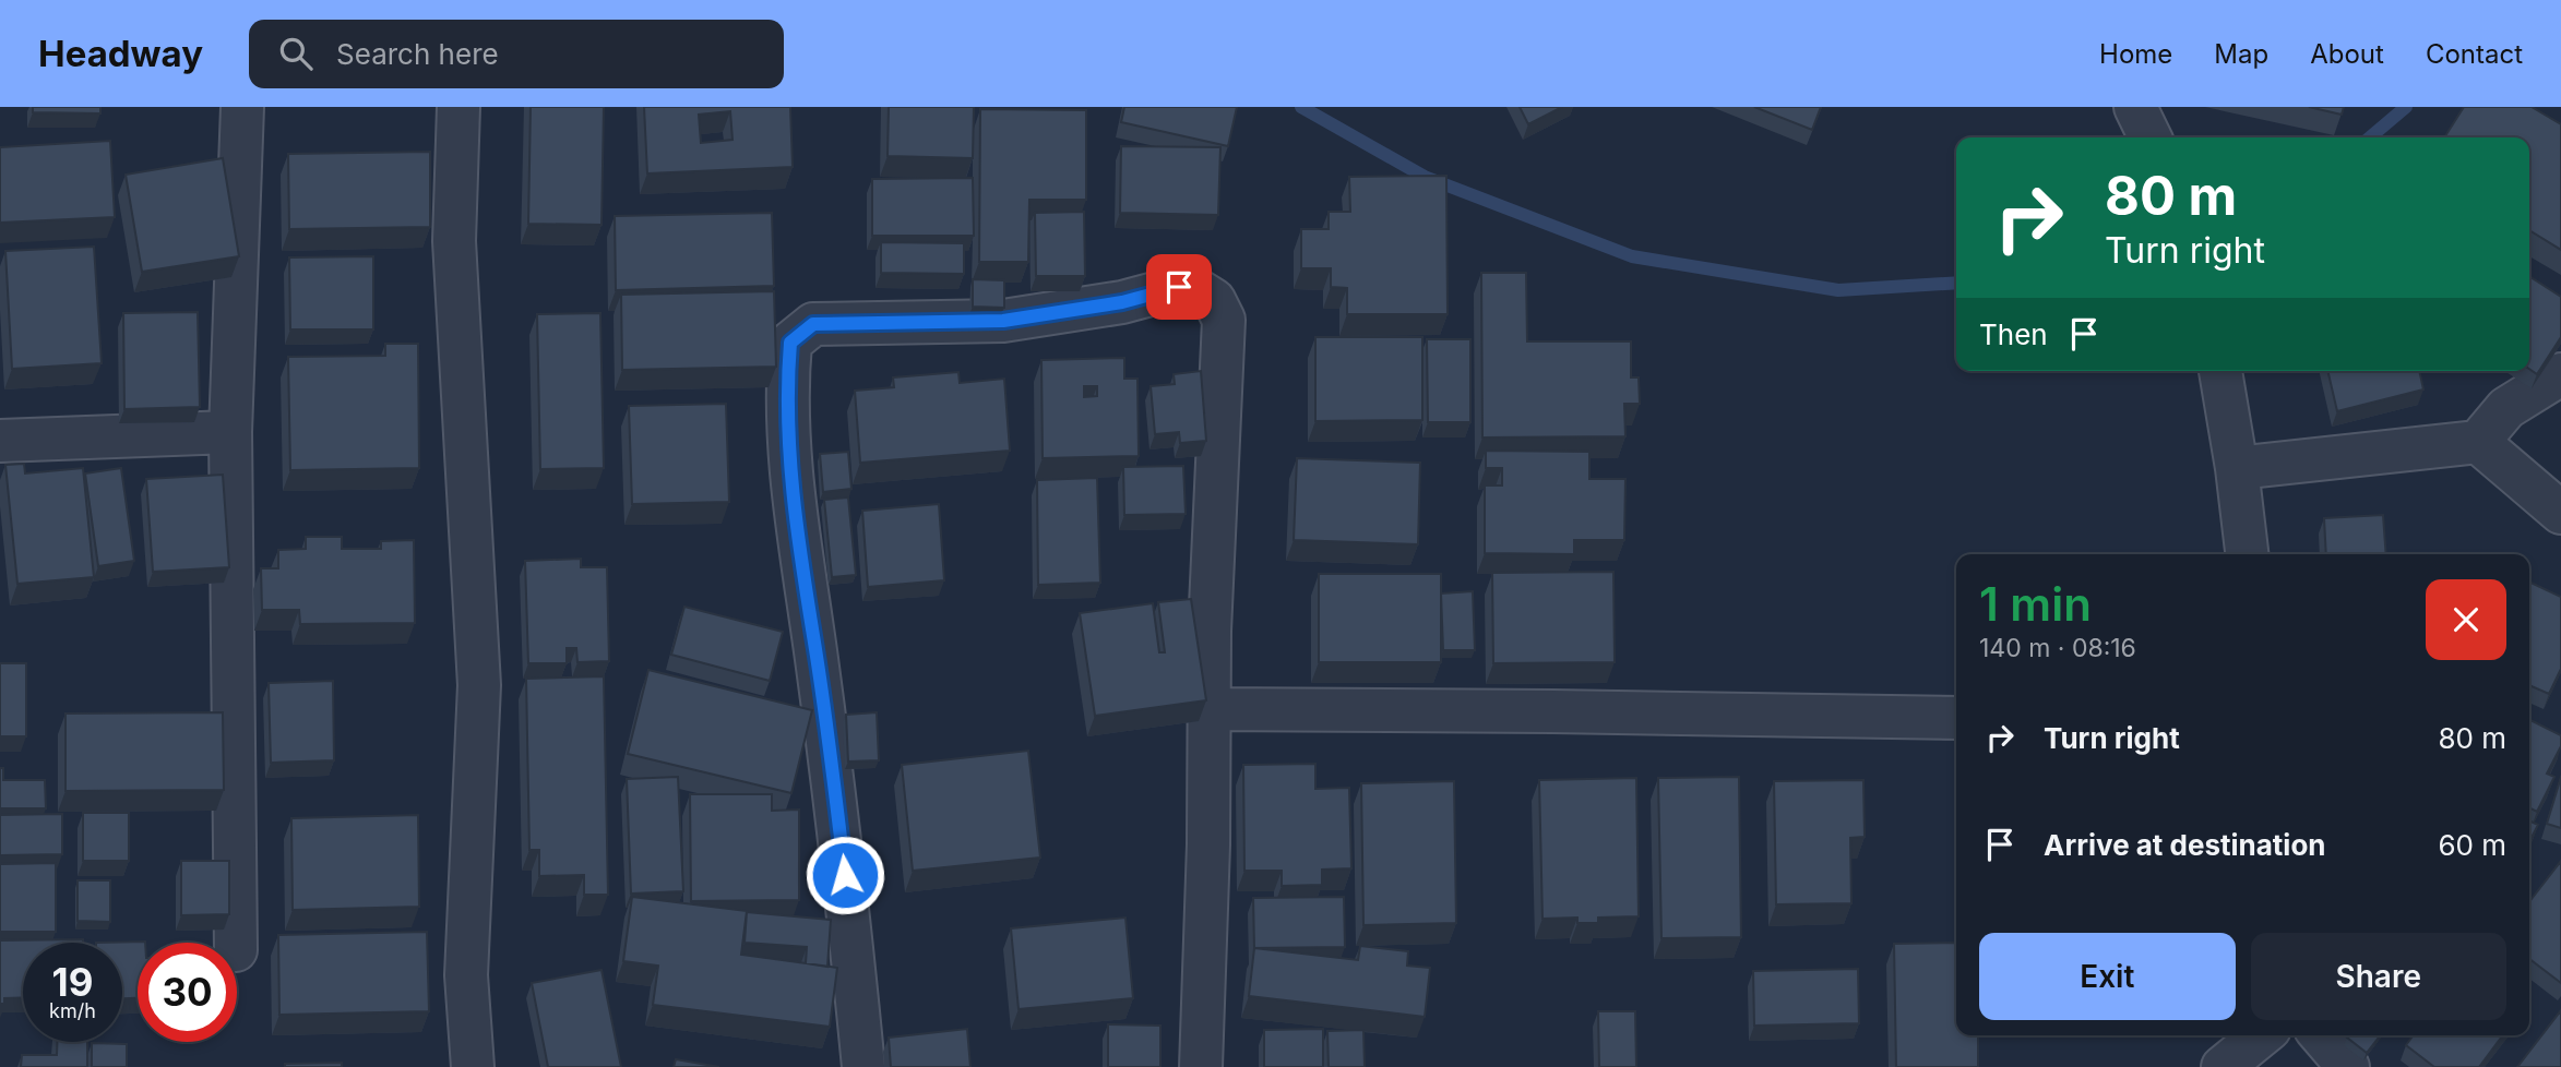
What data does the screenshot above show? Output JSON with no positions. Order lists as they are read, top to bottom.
{
  "page": {
    "header": "Headway",
    "search": "Search here",
    "nav": [
      "Home",
      "Map",
      "About",
      "Contact"
    ],
    "turn": ["80 m", "Turn right"],
    "then": "Then",
    "heading": ["1 min", "140 m · 08:16"],
    "list": [
      {
        "name": "Turn right",
        "value": "80 m"
      },
      {
        "name": "Arrive at destination",
        "value": "60 m"
      }
    ],
    "buttons": ["Exit", "Share"],
    "speed": "19 km/h",
    "limit": "30"
  }
}
